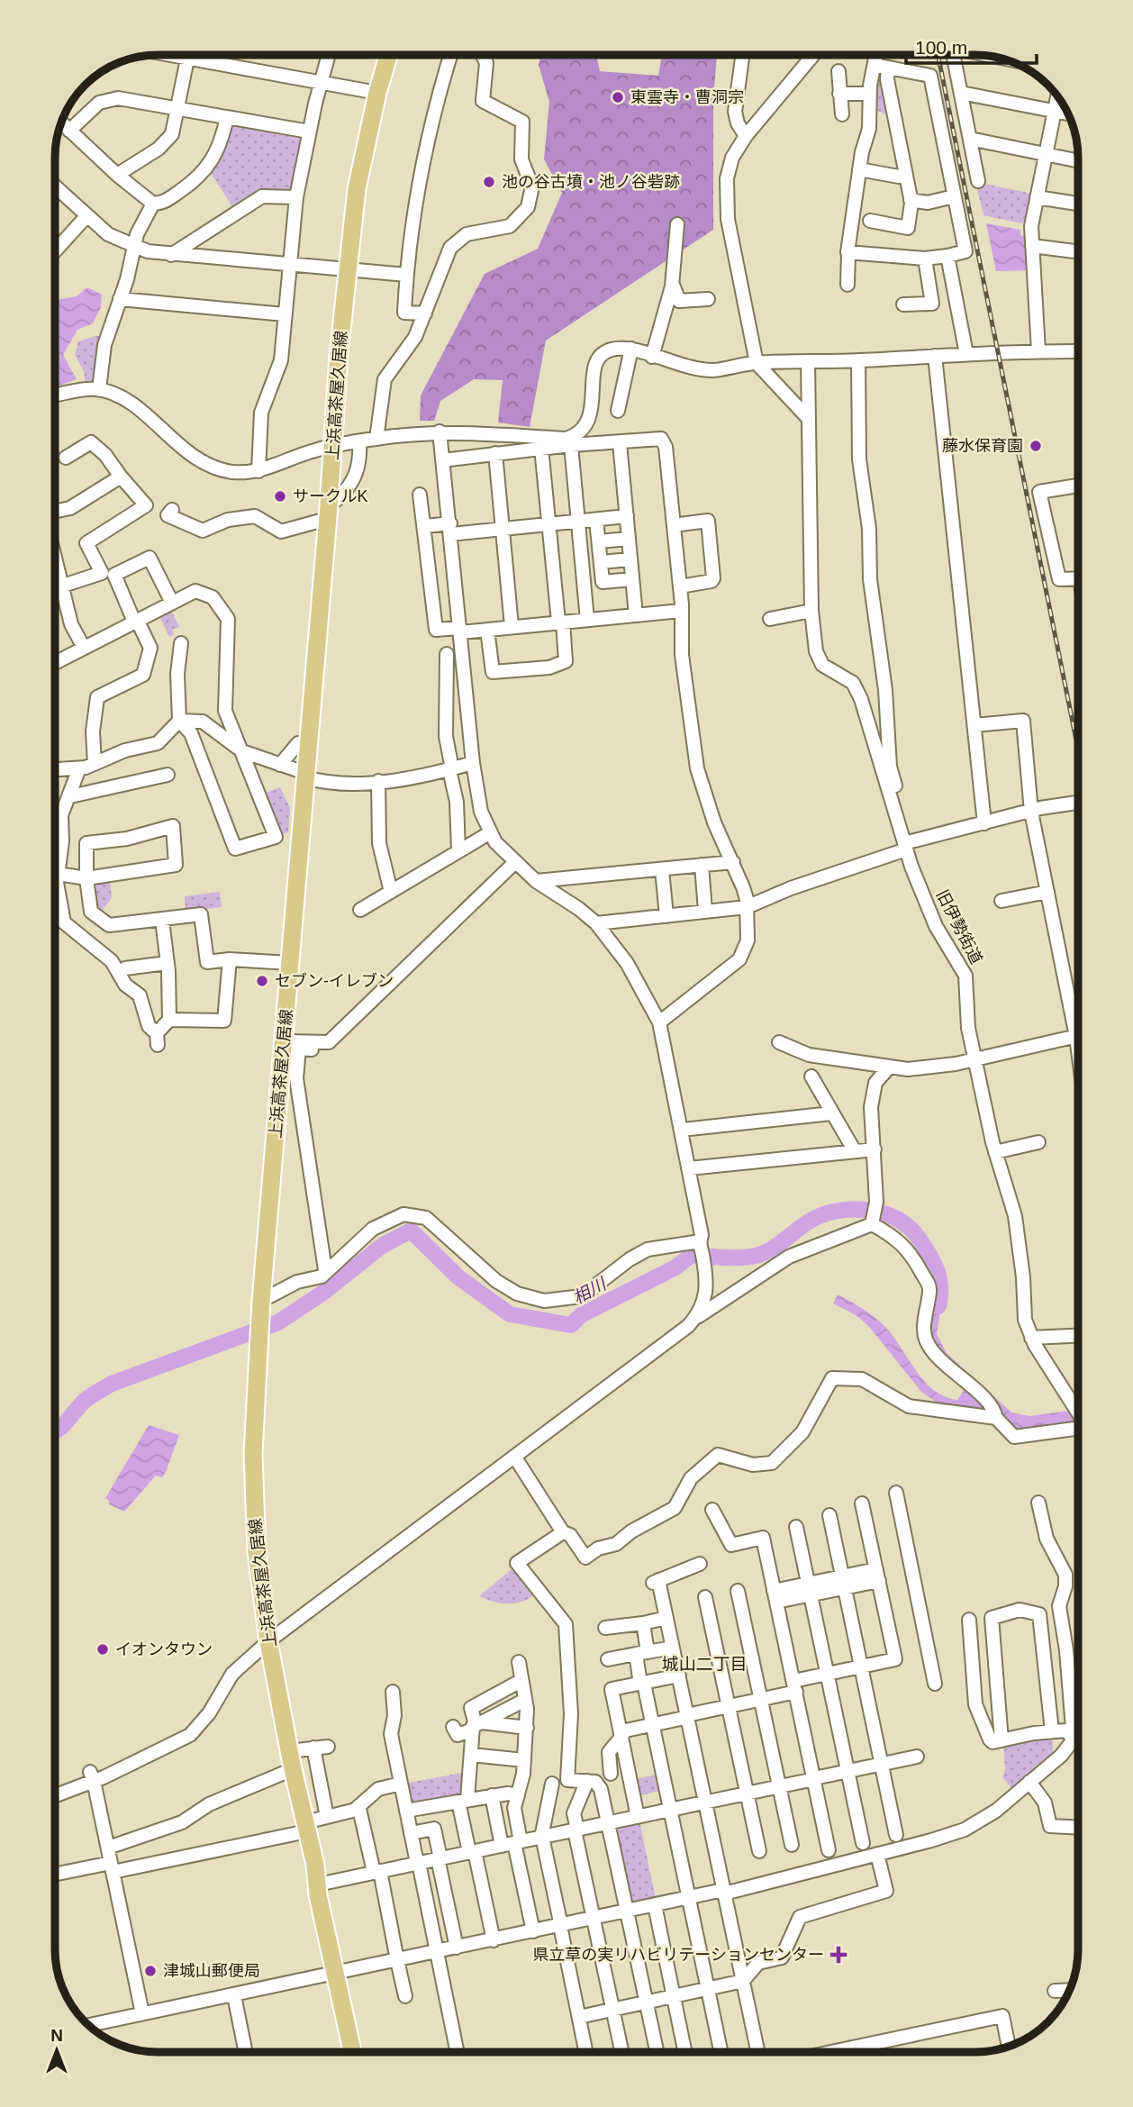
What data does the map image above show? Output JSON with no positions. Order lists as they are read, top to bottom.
{
  "streets": {
    "main road": ["上浜高茶屋久居線"],
    "street": ["旧伊勢街道"]
  },
  "districts": ["城山二丁目"],
  "water": ["相川"],
  "places": {
    "other": [
      "東雲寺・曹洞宗",
      "池の谷古墳・池ノ谷砦跡",
      "藤水保育園",
      "サークルK",
      "セブン-イレブン",
      "イオンタウン",
      "津城山郵便局"
    ],
    "health": ["県立草の実リハビリテーションセンター"]
  },
  "scale_bar": "100 m",
  "north": "top"
}
